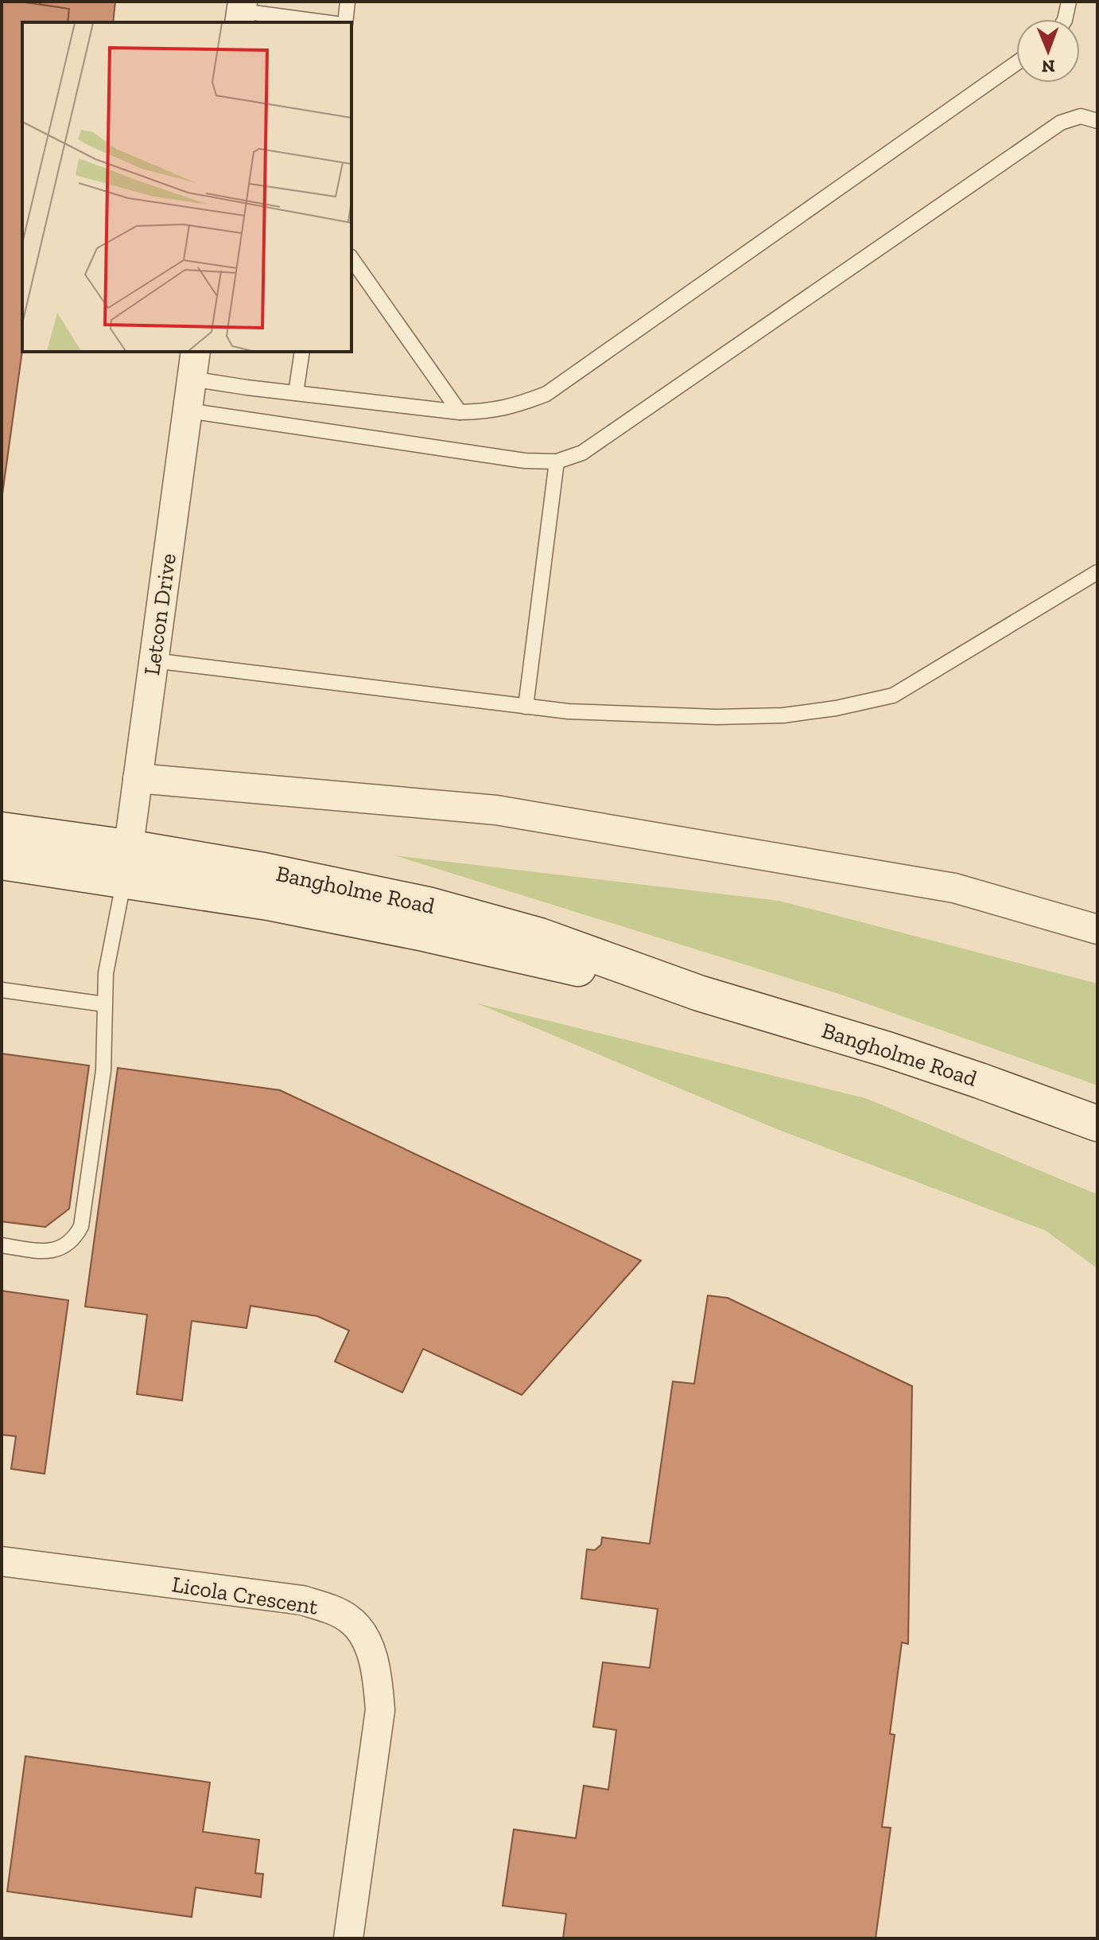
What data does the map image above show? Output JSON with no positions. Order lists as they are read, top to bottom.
{
  "streets": {
    "main road": ["Bangholme Road"],
    "street": ["Letcon Drive", "Licola Crescent"]
  },
  "crossings": [
    ["Letcon Drive", "Bangholme Road"]
  ],
  "north": "bottom"
}
